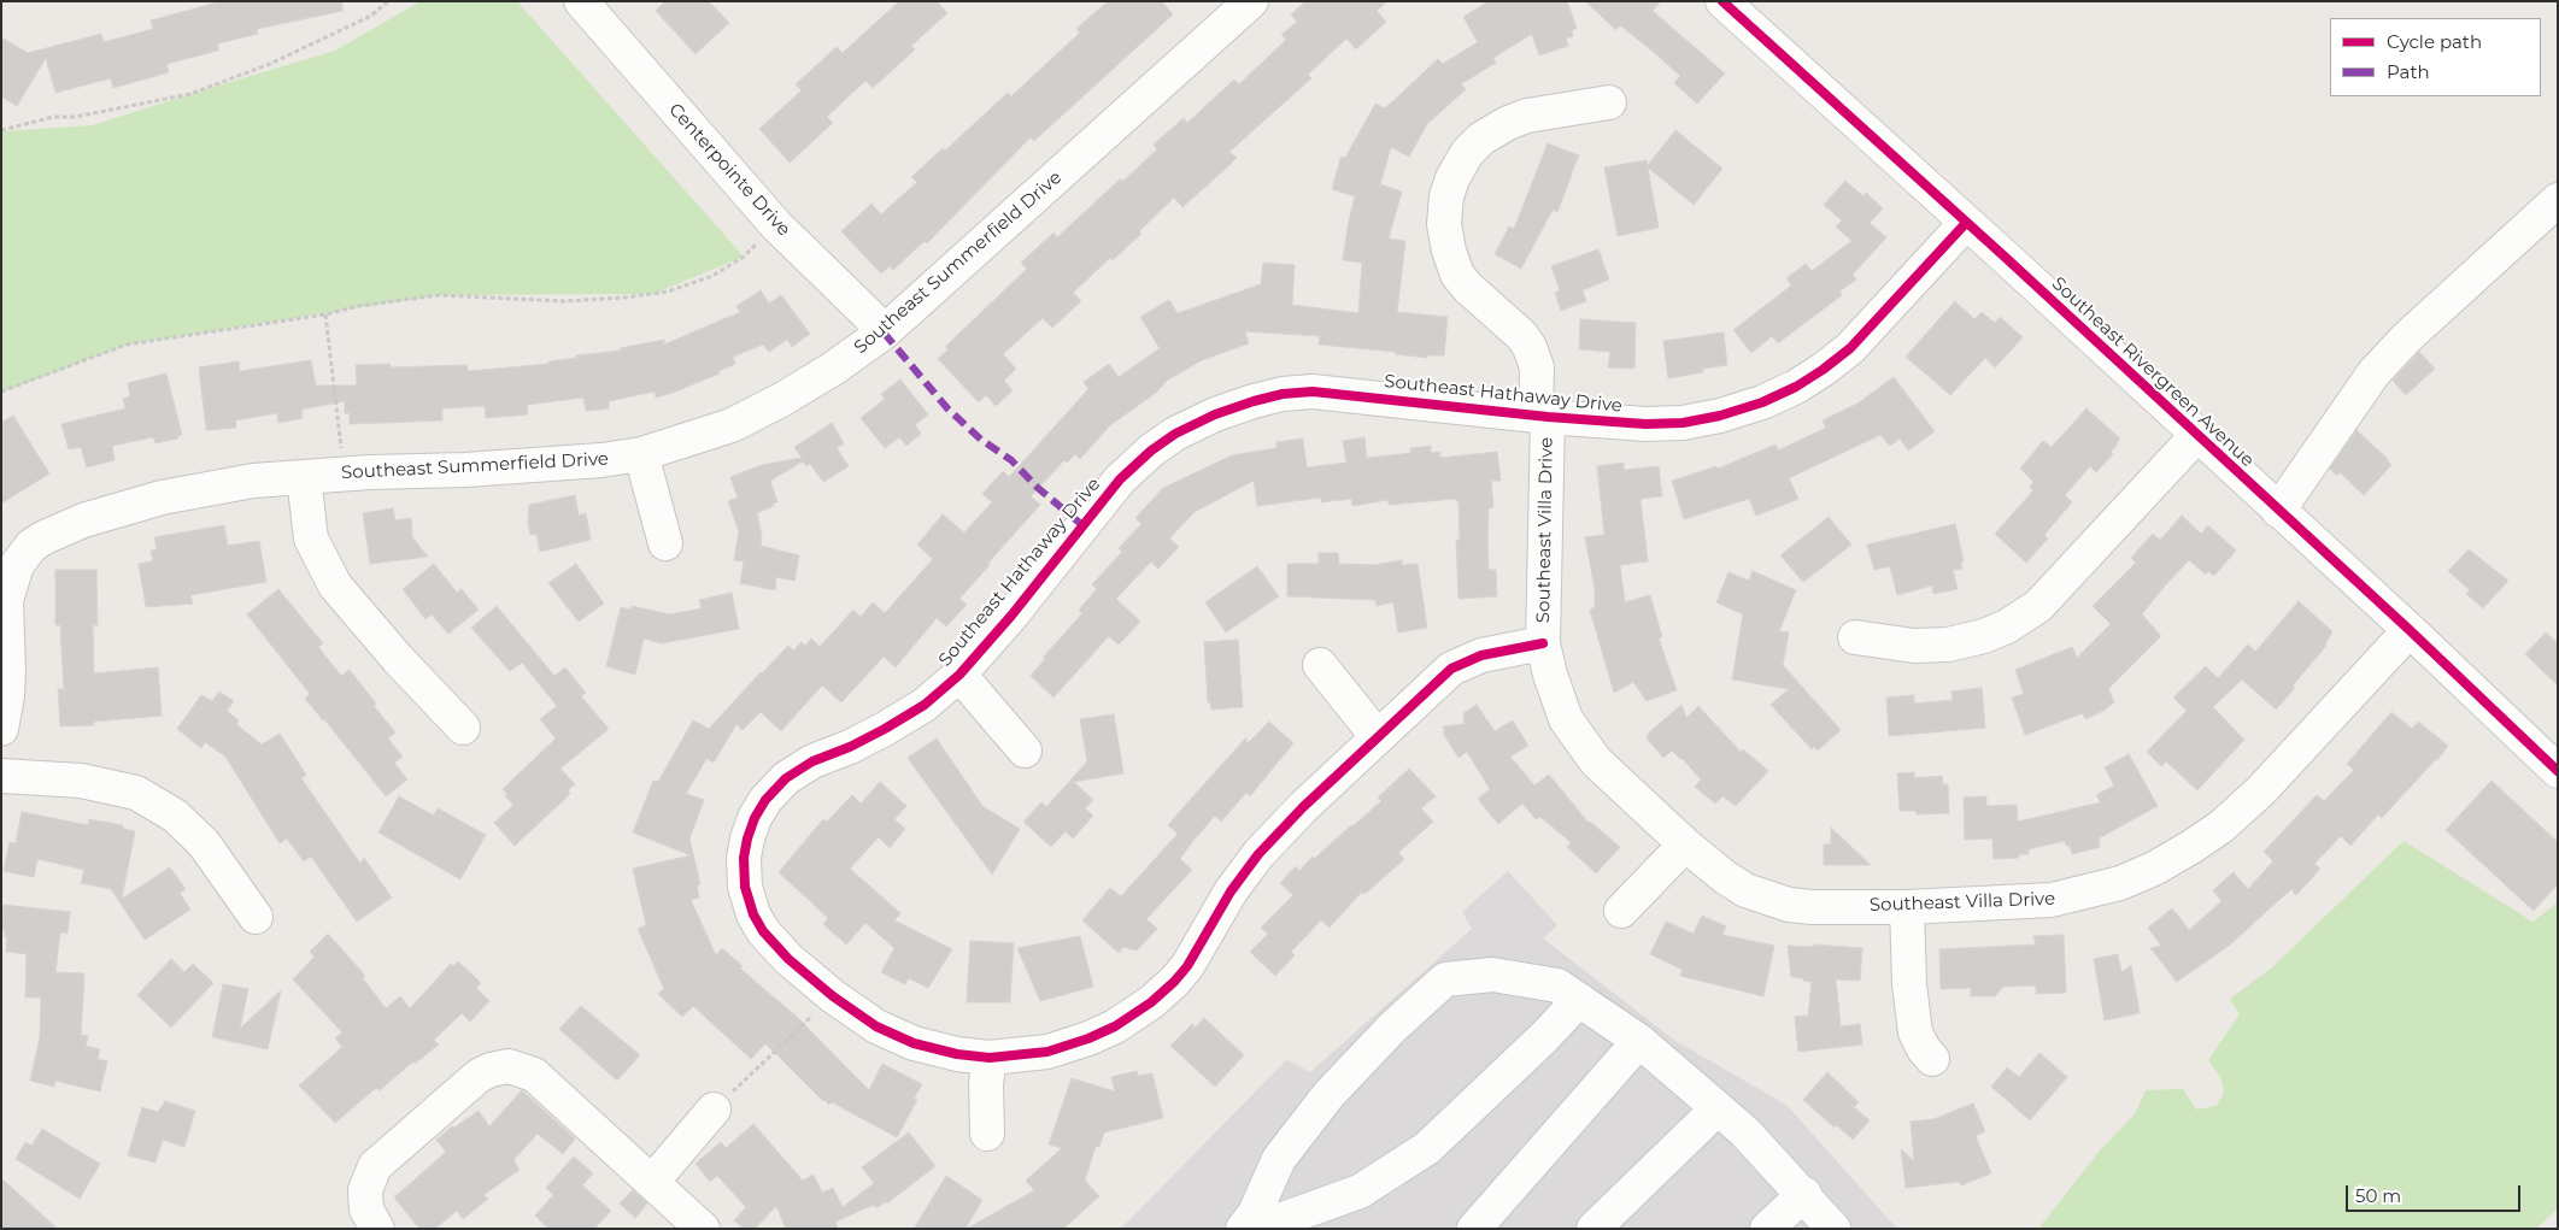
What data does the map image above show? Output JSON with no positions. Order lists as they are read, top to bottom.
{
  "streets": {
    "street": [
      "Centerpointe Drive",
      "Southeast Summerfield Drive",
      "Southeast Rivergreen Avenue",
      "Southeast Hathaway Drive",
      "Southeast Villa Drive"
    ]
  },
  "crossings": [
    ["Centerpointe Drive", "Southeast Summerfield Drive"],
    ["Southeast Rivergreen Avenue", "Southeast Hathaway Drive"],
    ["Southeast Rivergreen Avenue", "Southeast Villa Drive"],
    ["Southeast Hathaway Drive", "Southeast Villa Drive"]
  ],
  "legend": ["Cycle path", "Path"],
  "scale_bar": "50 m"
}
